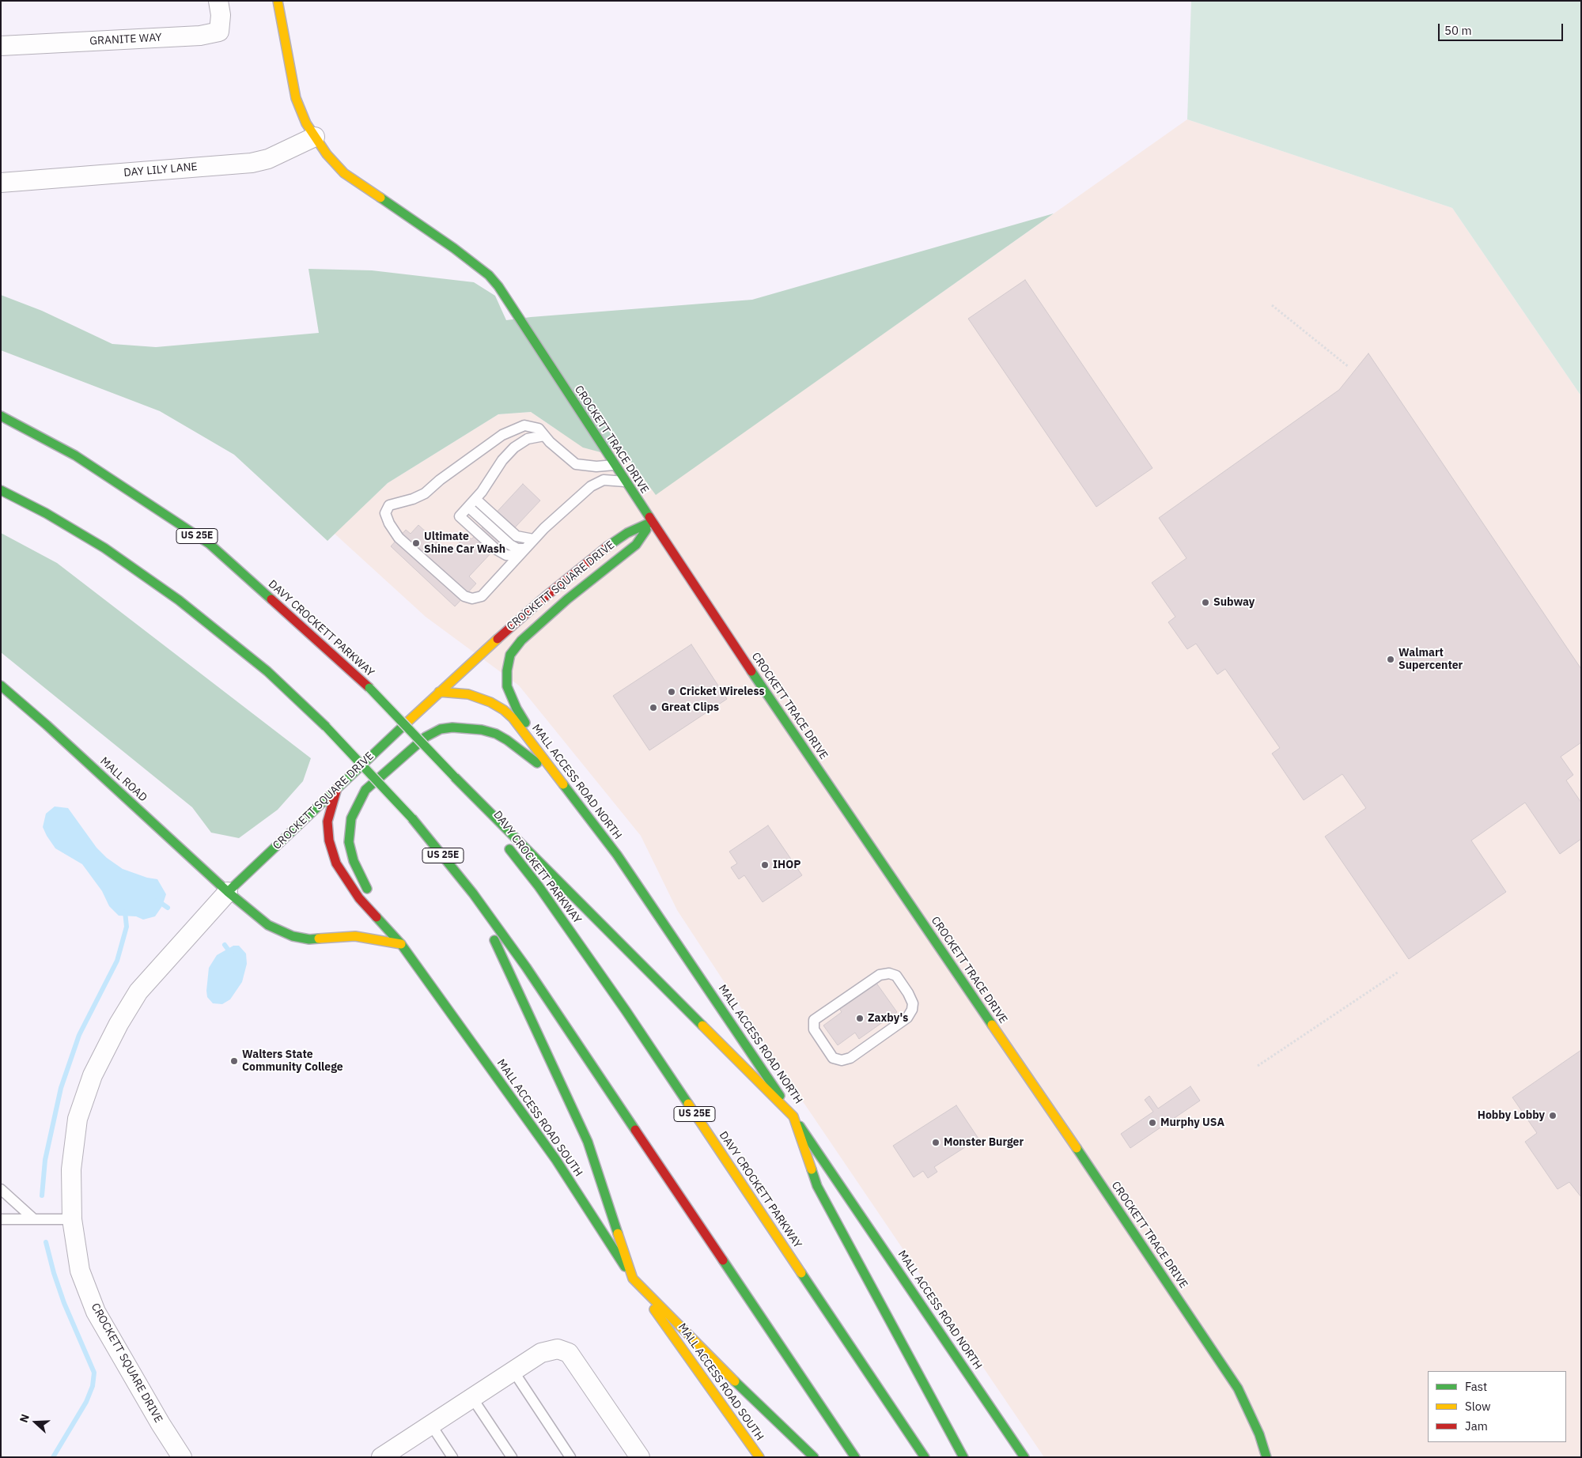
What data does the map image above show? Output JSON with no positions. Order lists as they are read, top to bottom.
{
  "streets": {
    "main road": [
      "CROCKETT TRACE DRIVE",
      "US 25E",
      "CROCKETT SQUARE DRIVE",
      "DAVY CROCKETT PARKWAY",
      "MALL ROAD",
      "MALL ACCESS ROAD NORTH",
      "MALL ACCESS ROAD SOUTH"
    ],
    "street": ["GRANITE WAY", "DAY LILY LANE"]
  },
  "crossings": [
    ["DAY LILY LANE", "CROCKETT TRACE DRIVE"],
    ["CROCKETT TRACE DRIVE", "CROCKETT SQUARE DRIVE"],
    ["CROCKETT SQUARE DRIVE", "MALL ROAD"],
    ["CROCKETT SQUARE DRIVE", "MALL ACCESS ROAD NORTH"],
    ["CROCKETT SQUARE DRIVE", "MALL ACCESS ROAD SOUTH"],
    ["MALL ROAD", "MALL ACCESS ROAD SOUTH"]
  ],
  "places": [
    "Ultimate Shine Car Wash",
    "Subway",
    "Walmart Supercenter",
    "Cricket Wireless",
    "Great Clips",
    "IHOP",
    "Zaxby's",
    "Walters State Community College",
    "Hobby Lobby",
    "Murphy USA",
    "Monster Burger"
  ],
  "legend": ["Fast", "Slow", "Jam"],
  "scale_bar": "50 m",
  "north": "left"
}
